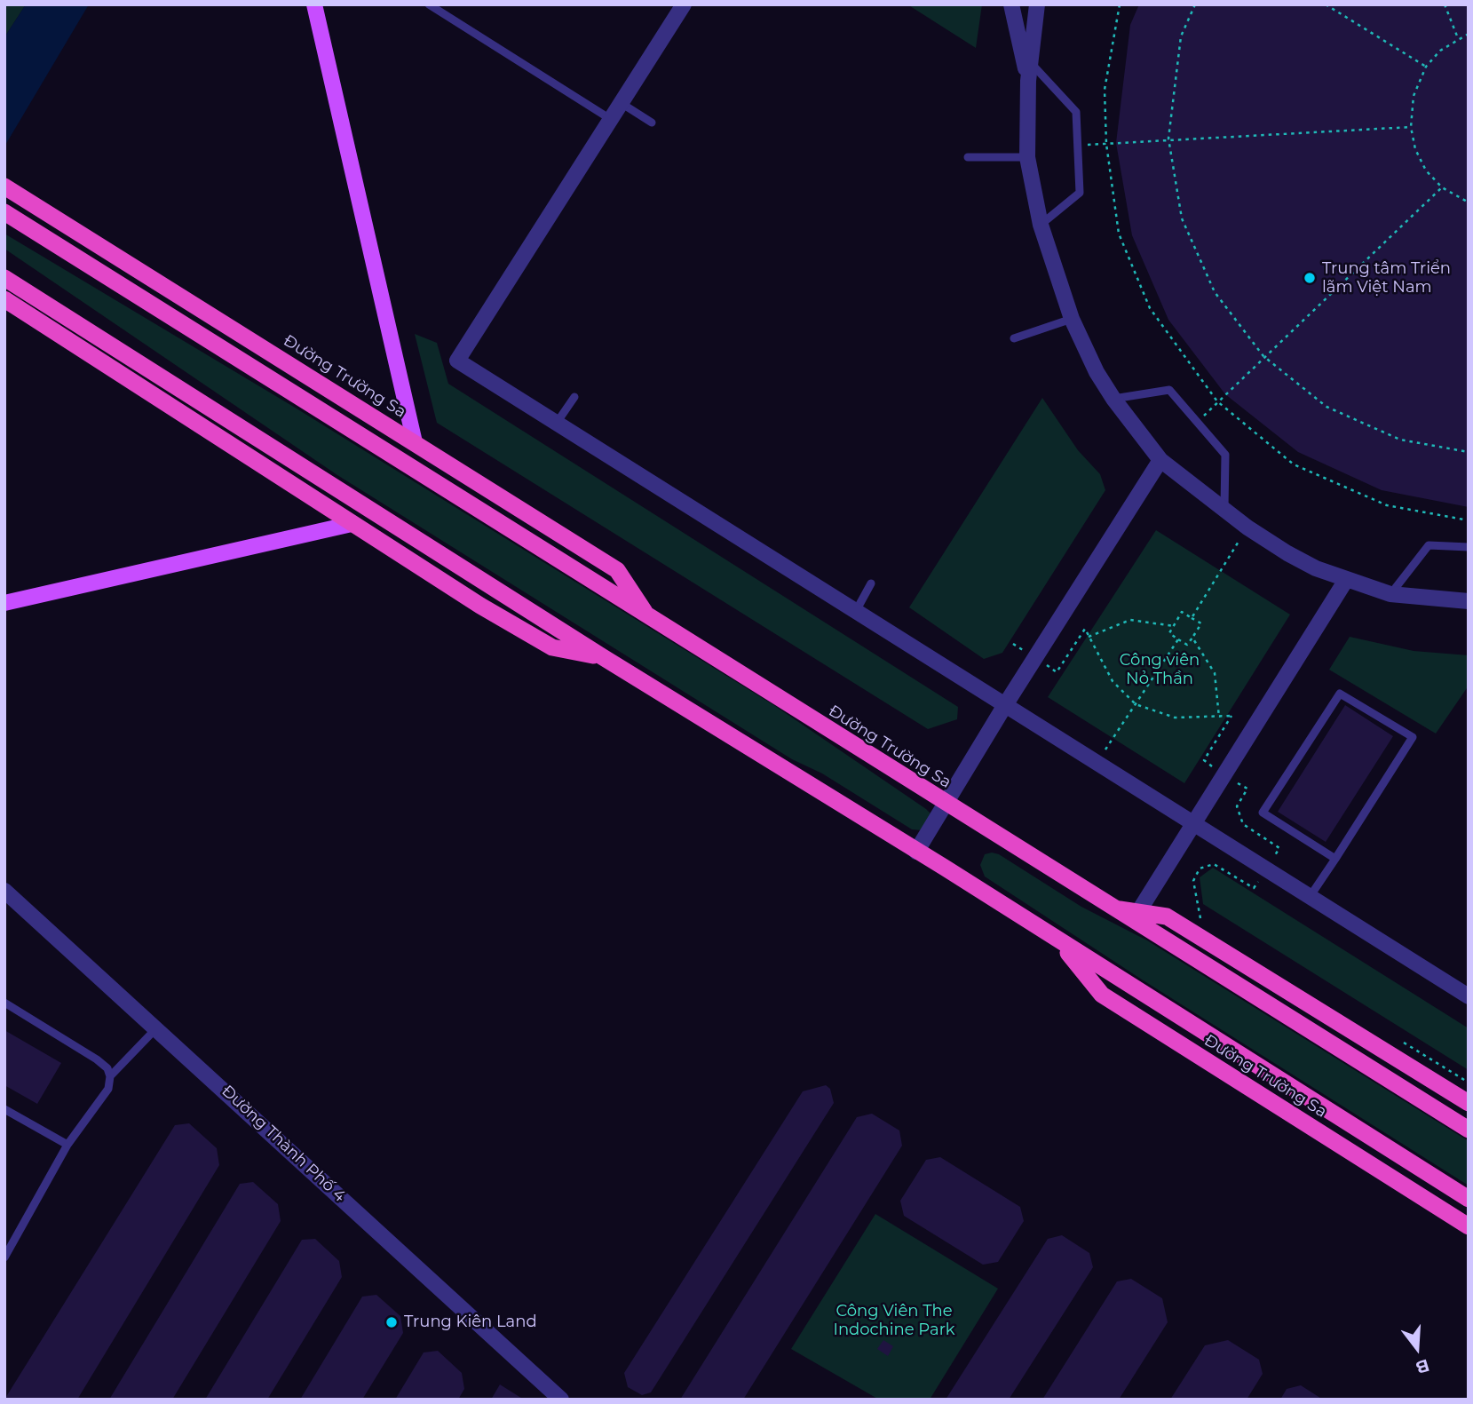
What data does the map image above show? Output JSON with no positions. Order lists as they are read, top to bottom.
{
  "streets": {
    "highway": ["Đường Trường Sa"],
    "street": ["Đường Thành Phố 4"]
  },
  "parks": ["Công viên Nỏ Thần", "Công Viên The Indochine Park"],
  "places": ["Trung tâm Triển lãm Việt Nam", "Trung Kiên Land"],
  "north": "bottom"
}
